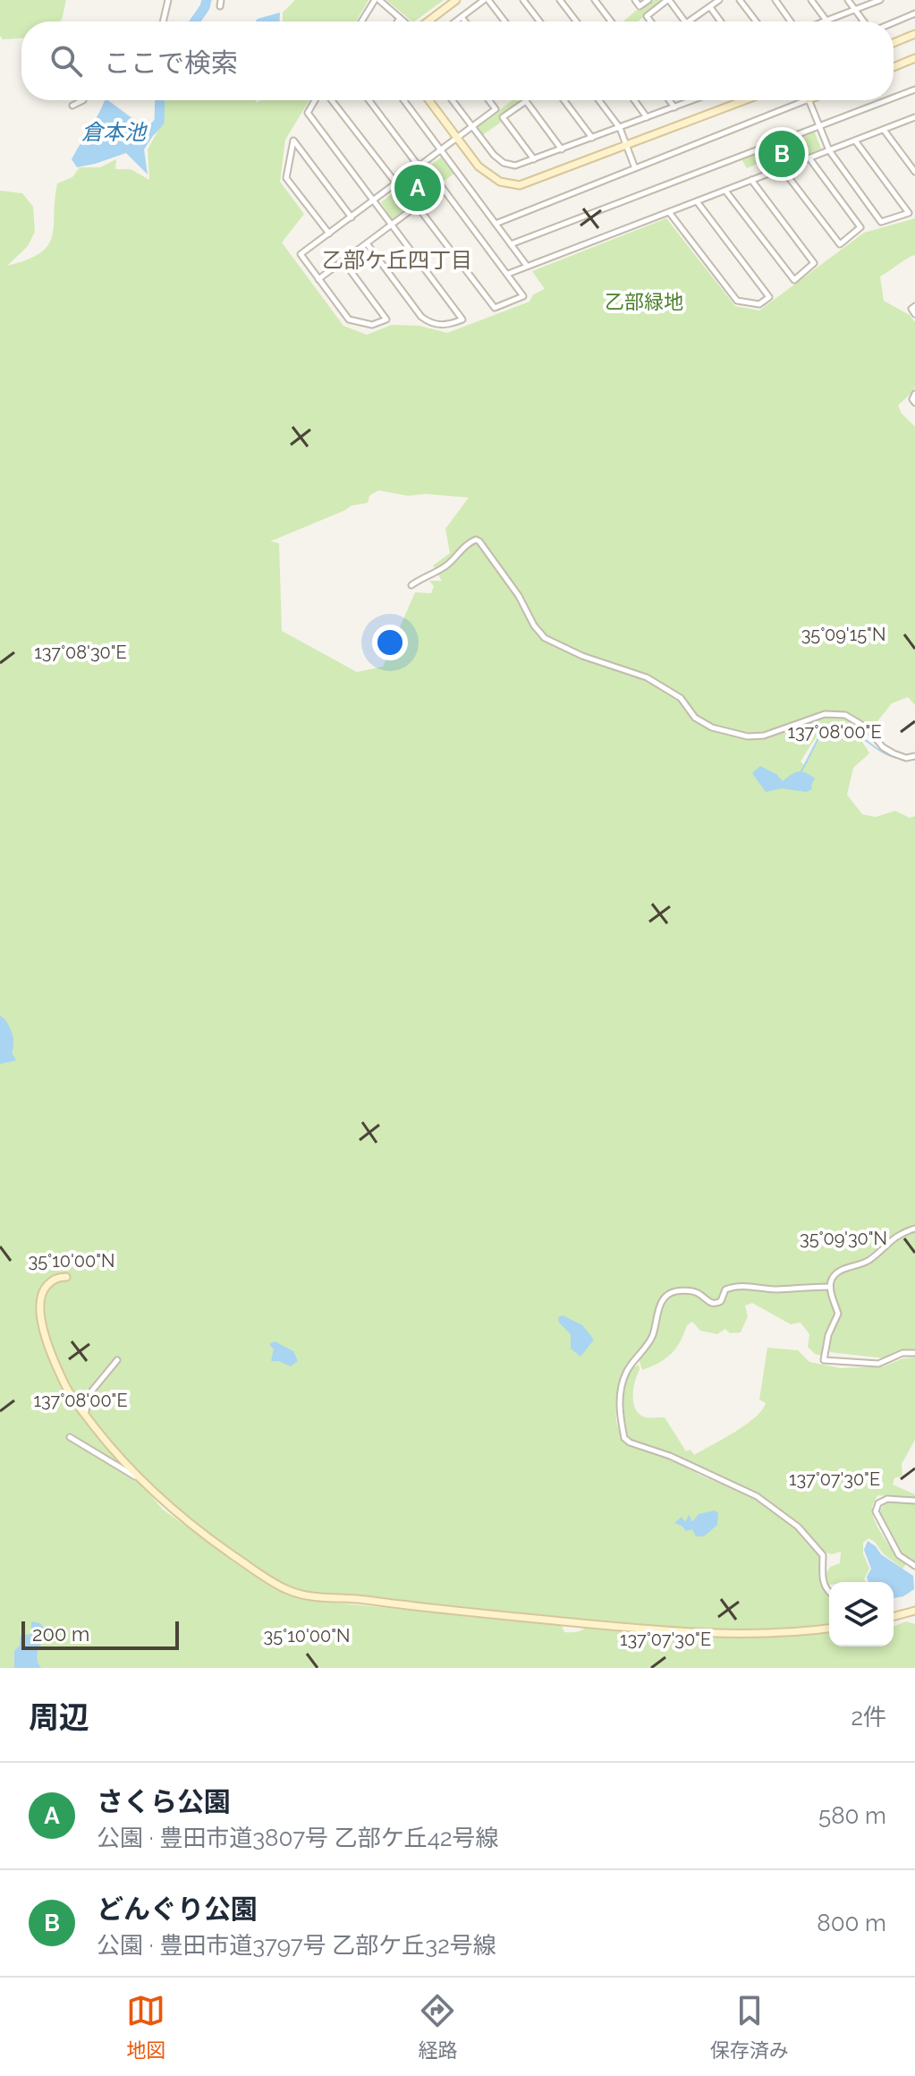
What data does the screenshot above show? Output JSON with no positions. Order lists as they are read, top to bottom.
{
  "districts": ["乙部ケ丘四丁目"],
  "water": ["倉本池"],
  "parks": ["乙部緑地"],
  "scale_bar": "200 m",
  "page": {
    "search": "ここで検索",
    "pins": ["B", "A"],
    "scale": "200 m",
    "heading": ["周辺", "2件"],
    "list": [
      {
        "mark": "A",
        "name": "さくら公園",
        "note": "公園 · 豊田市道3807号 乙部ケ丘42号線",
        "value": "580 m"
      },
      {
        "mark": "B",
        "name": "どんぐり公園",
        "note": "公園 · 豊田市道3797号 乙部ケ丘32号線",
        "value": "800 m"
      }
    ],
    "nav": ["地図", "経路", "保存済み"]
  },
  "coordinates": [
    "35°09'15\"N",
    "137°08'30\"E",
    "137°08'00\"E",
    "35°09'30\"N",
    "35°10'00\"N",
    "137°07'30\"E"
  ]
}
